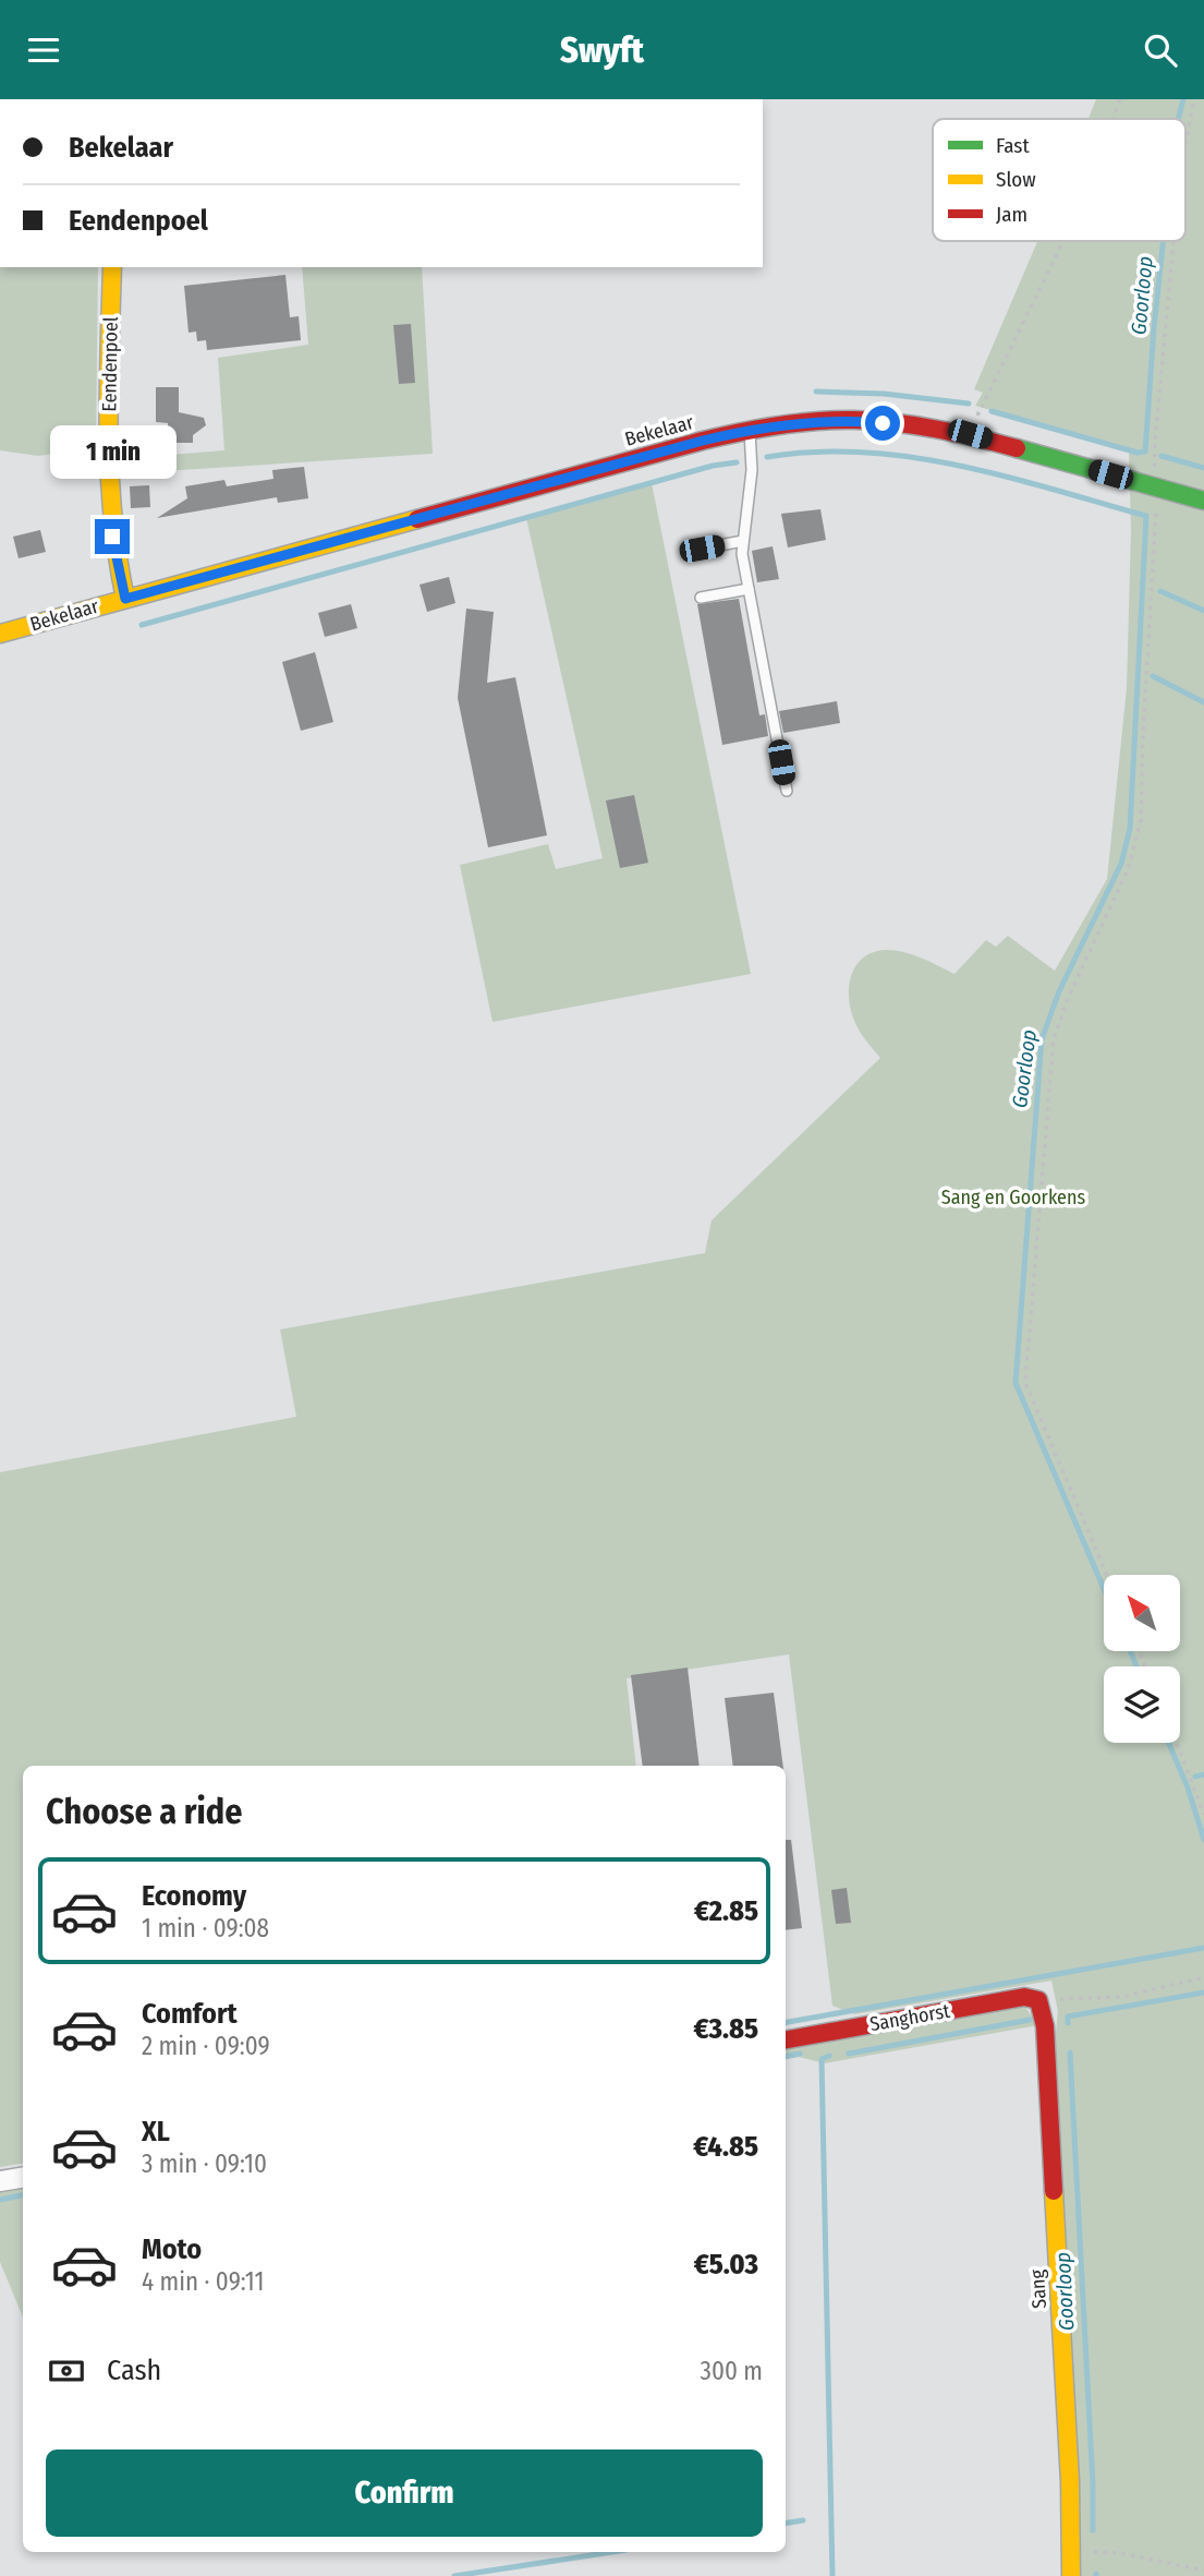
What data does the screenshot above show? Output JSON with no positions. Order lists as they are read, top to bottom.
{
  "streets": {
    "street": [
      "Eendenpoel",
      "Bekelaar",
      "Sanghorst",
      "Sang"
    ]
  },
  "crossings": [
    ["Eendenpoel", "Bekelaar"],
    ["Sanghorst", "Sang"]
  ],
  "water": ["Goorloop"],
  "parks": ["Sang en Goorkens"],
  "legend": ["Fast", "Slow", "Jam"],
  "north": "top left",
  "page": {
    "header": "Swyft",
    "banner": ["Bekelaar", "Eendenpoel"],
    "bubble": "1 min",
    "heading": "Choose a ride",
    "list": [
      {
        "name": "Economy",
        "note": "1 min · 09:08",
        "value": "€2.85"
      },
      {
        "name": "Comfort",
        "note": "2 min · 09:09",
        "value": "€3.85"
      },
      {
        "name": "XL",
        "note": "3 min · 09:10",
        "value": "€4.85"
      },
      {
        "name": "Moto",
        "note": "4 min · 09:11",
        "value": "€5.03"
      }
    ],
    "pay": ["Cash", "300 m"],
    "buttons": "Confirm"
  }
}
